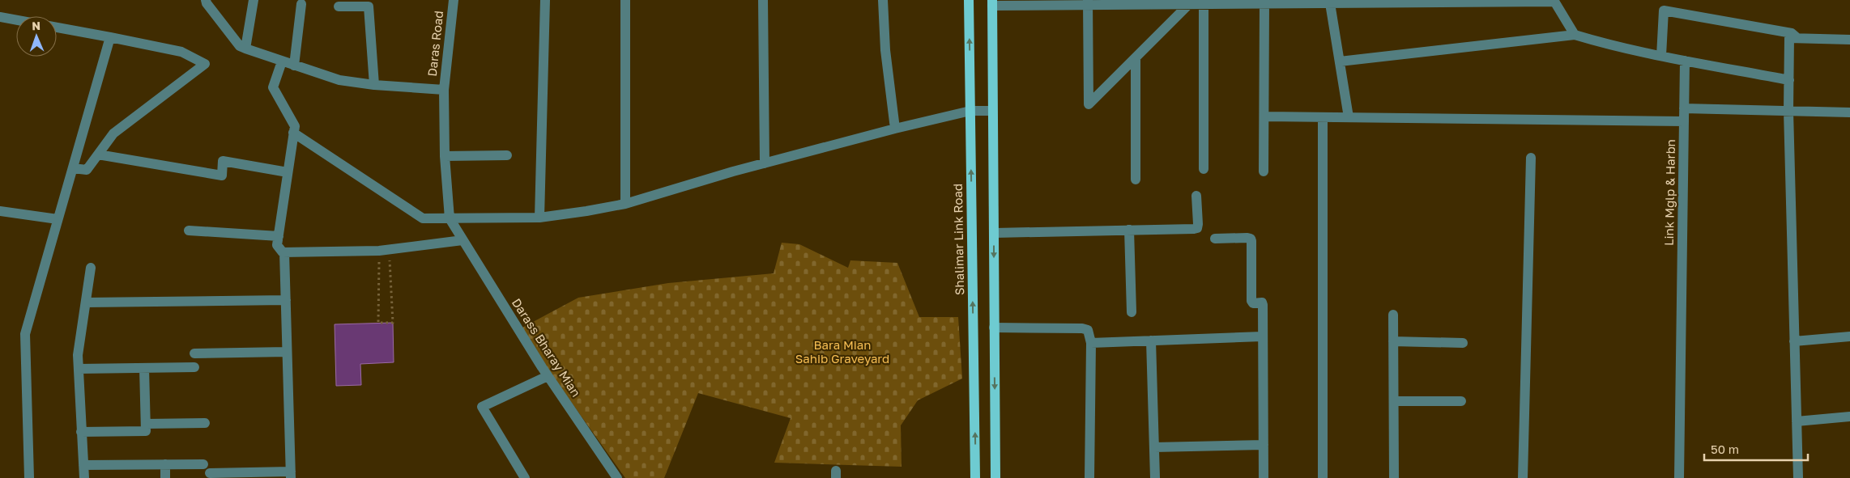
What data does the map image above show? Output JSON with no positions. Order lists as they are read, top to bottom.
{
  "streets": {
    "main road": ["Shalimar Link Road"],
    "street": ["Daras Road", "Link Mglp & Harbn", "Darass Bharay Mian"]
  },
  "crossings": [
    ["Daras Road", "Darass Bharay Mian"]
  ],
  "parks": ["Bara Mian Sahib Graveyard"],
  "scale_bar": "50 m",
  "north": "top"
}
